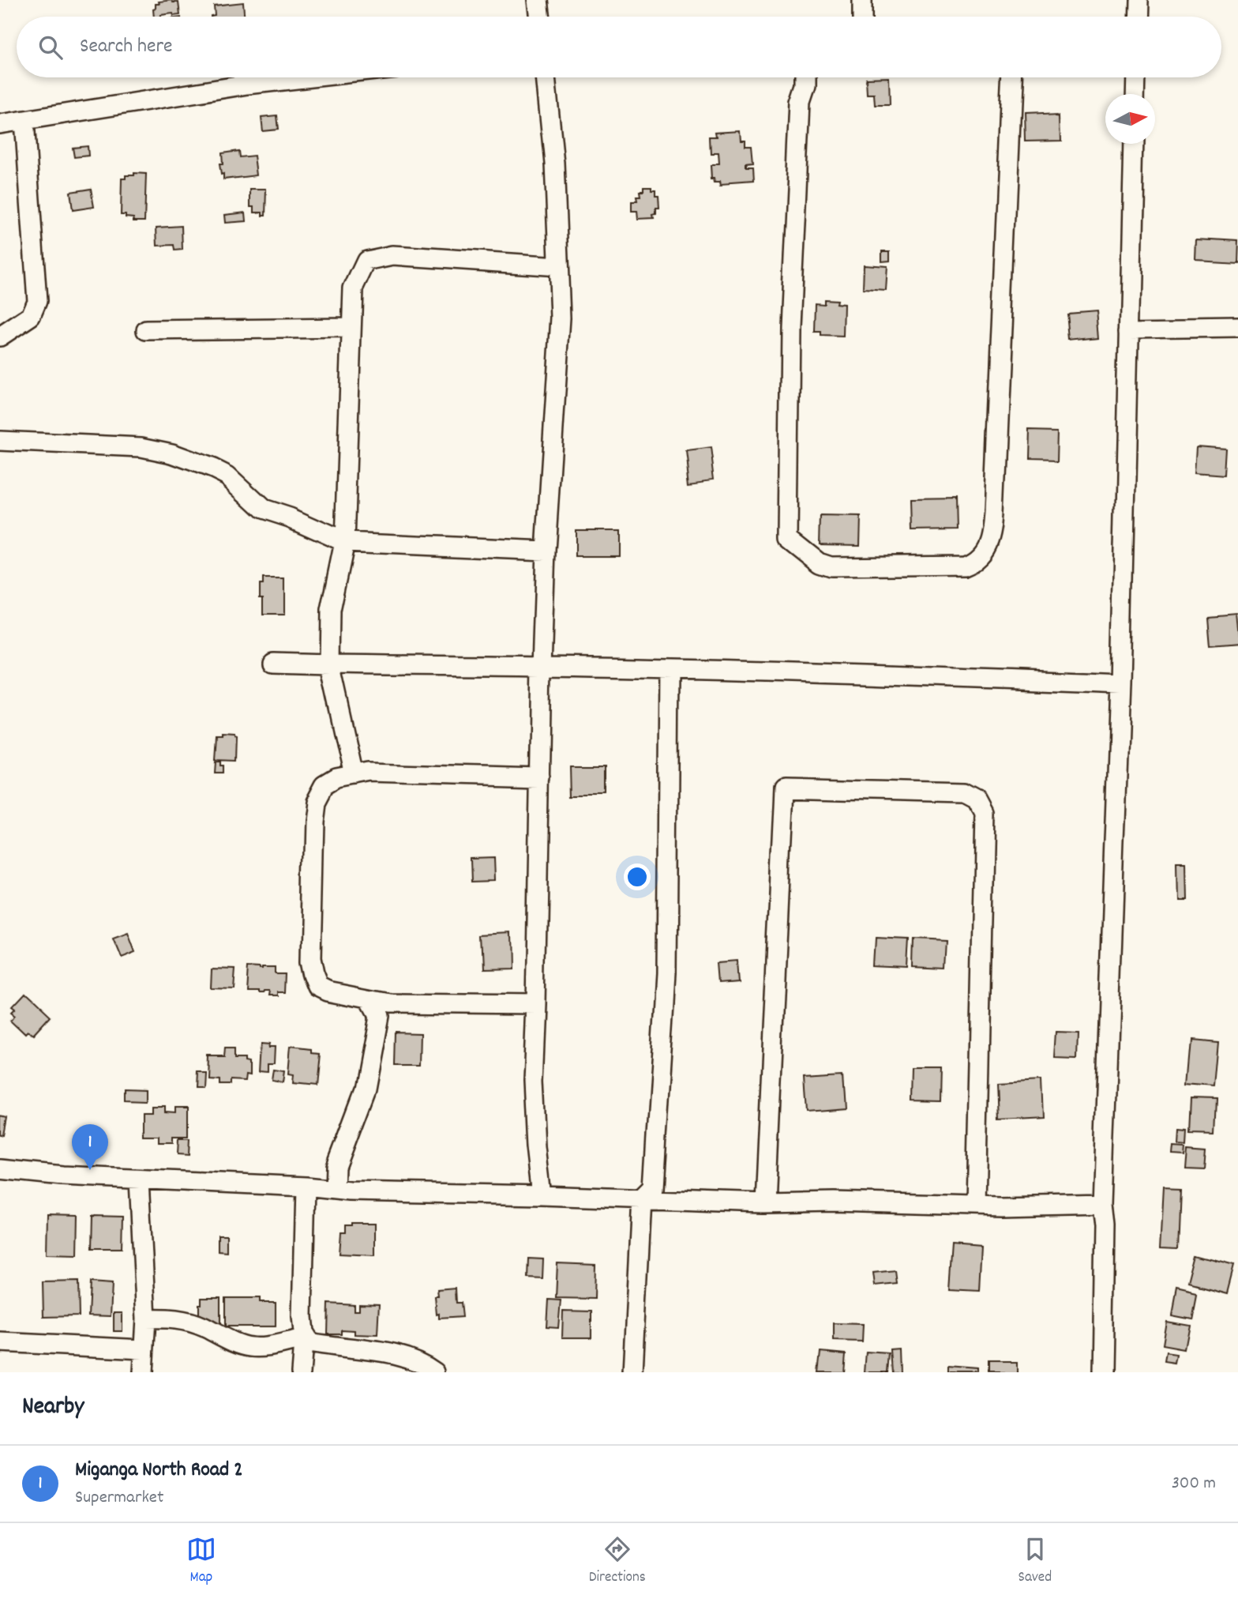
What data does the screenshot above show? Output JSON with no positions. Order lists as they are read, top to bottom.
{
  "north": "right",
  "page": {
    "search": "Search here",
    "pins": "1",
    "heading": "Nearby",
    "list": [
      {
        "mark": "1",
        "name": "Miganga North Road 2",
        "note": "Supermarket",
        "value": "300 m"
      }
    ],
    "nav": ["Map", "Directions", "Saved"]
  }
}
